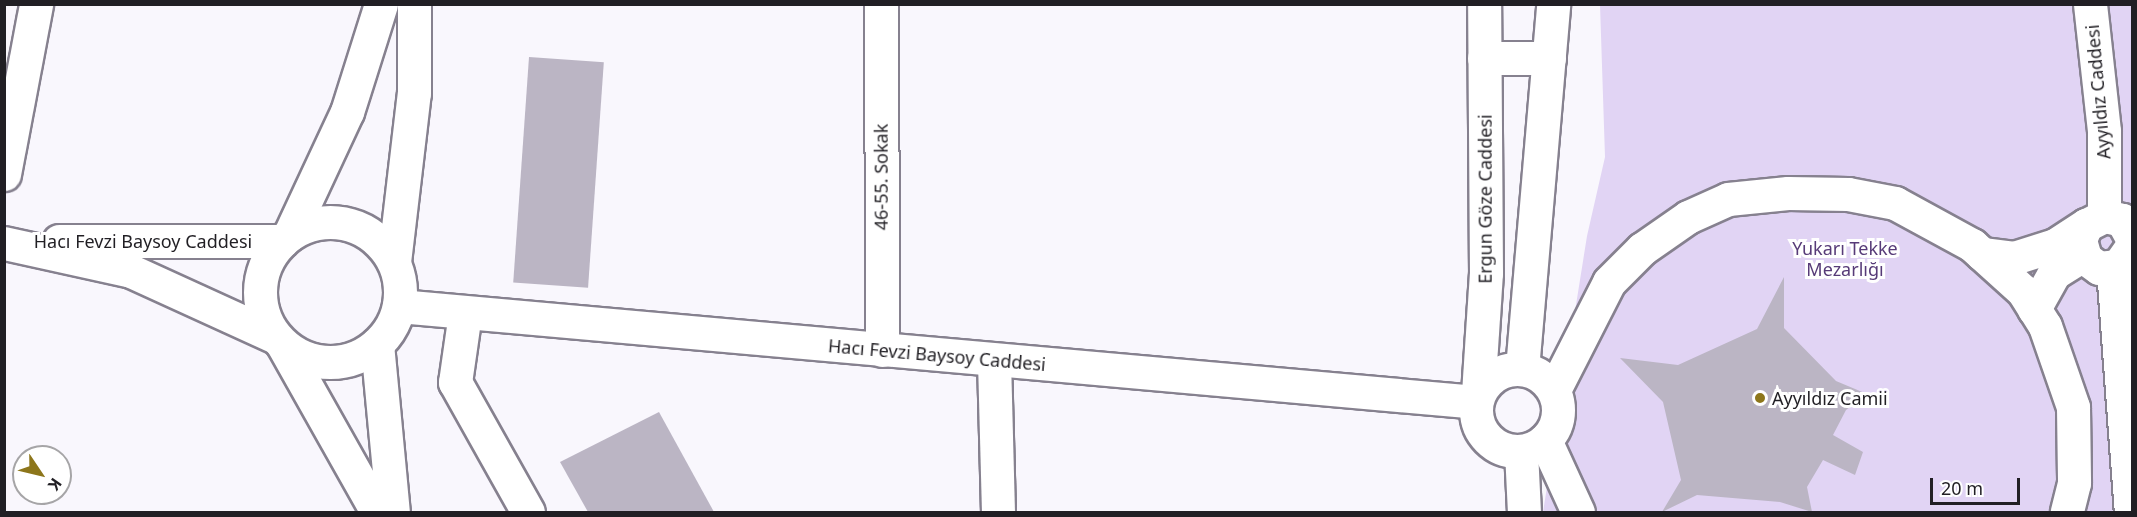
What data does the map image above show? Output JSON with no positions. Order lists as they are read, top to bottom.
{
  "streets": {
    "street": [
      "Ayyıldız Caddesi",
      "46-55. Sokak",
      "Ergun Göze Caddesi",
      "Hacı Fevzi Baysoy Caddesi"
    ]
  },
  "crossings": [
    ["46-55. Sokak", "Hacı Fevzi Baysoy Caddesi"],
    ["Ergun Göze Caddesi", "Hacı Fevzi Baysoy Caddesi"]
  ],
  "parks": ["Yukarı Tekke Mezarlığı"],
  "places": ["Ayyıldız Camii"],
  "scale_bar": "20 m",
  "north": "bottom right"
}
